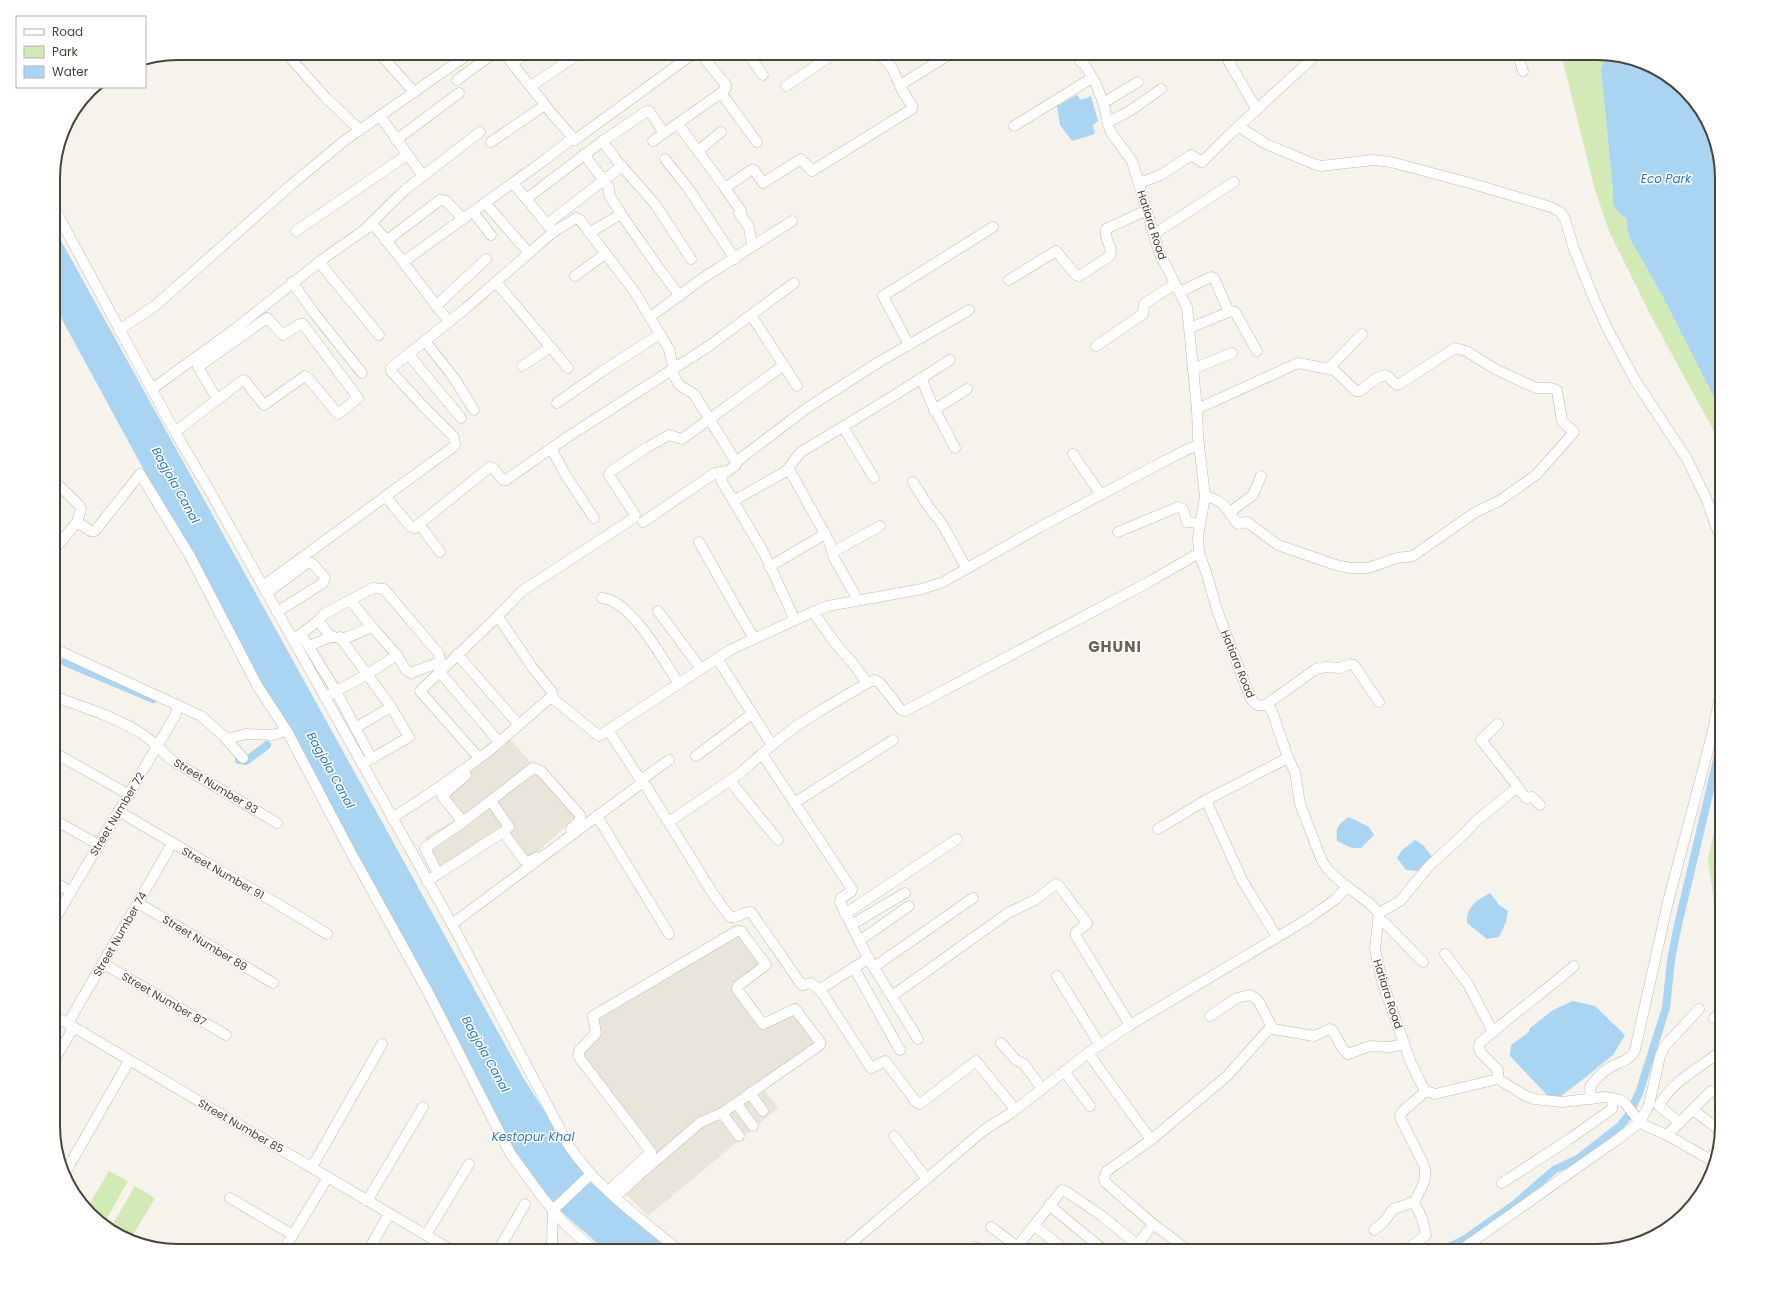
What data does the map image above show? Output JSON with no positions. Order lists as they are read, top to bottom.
{
  "streets": {
    "street": [
      "Hatiara Road",
      "Street Number 93",
      "Street Number 72",
      "Street Number 91",
      "Street Number 74",
      "Street Number 89",
      "Street Number 87",
      "Street Number 85"
    ]
  },
  "crossings": [
    ["Street Number 93", "Street Number 72"],
    ["Street Number 72", "Street Number 91"],
    ["Street Number 91", "Street Number 74"],
    ["Street Number 74", "Street Number 89"],
    ["Street Number 74", "Street Number 87"],
    ["Street Number 74", "Street Number 85"]
  ],
  "districts": ["GHUNI"],
  "water": ["Eco Park", "Bagjola Canal", "Kestopur Khal"],
  "legend": ["Road", "Park", "Water"]
}
